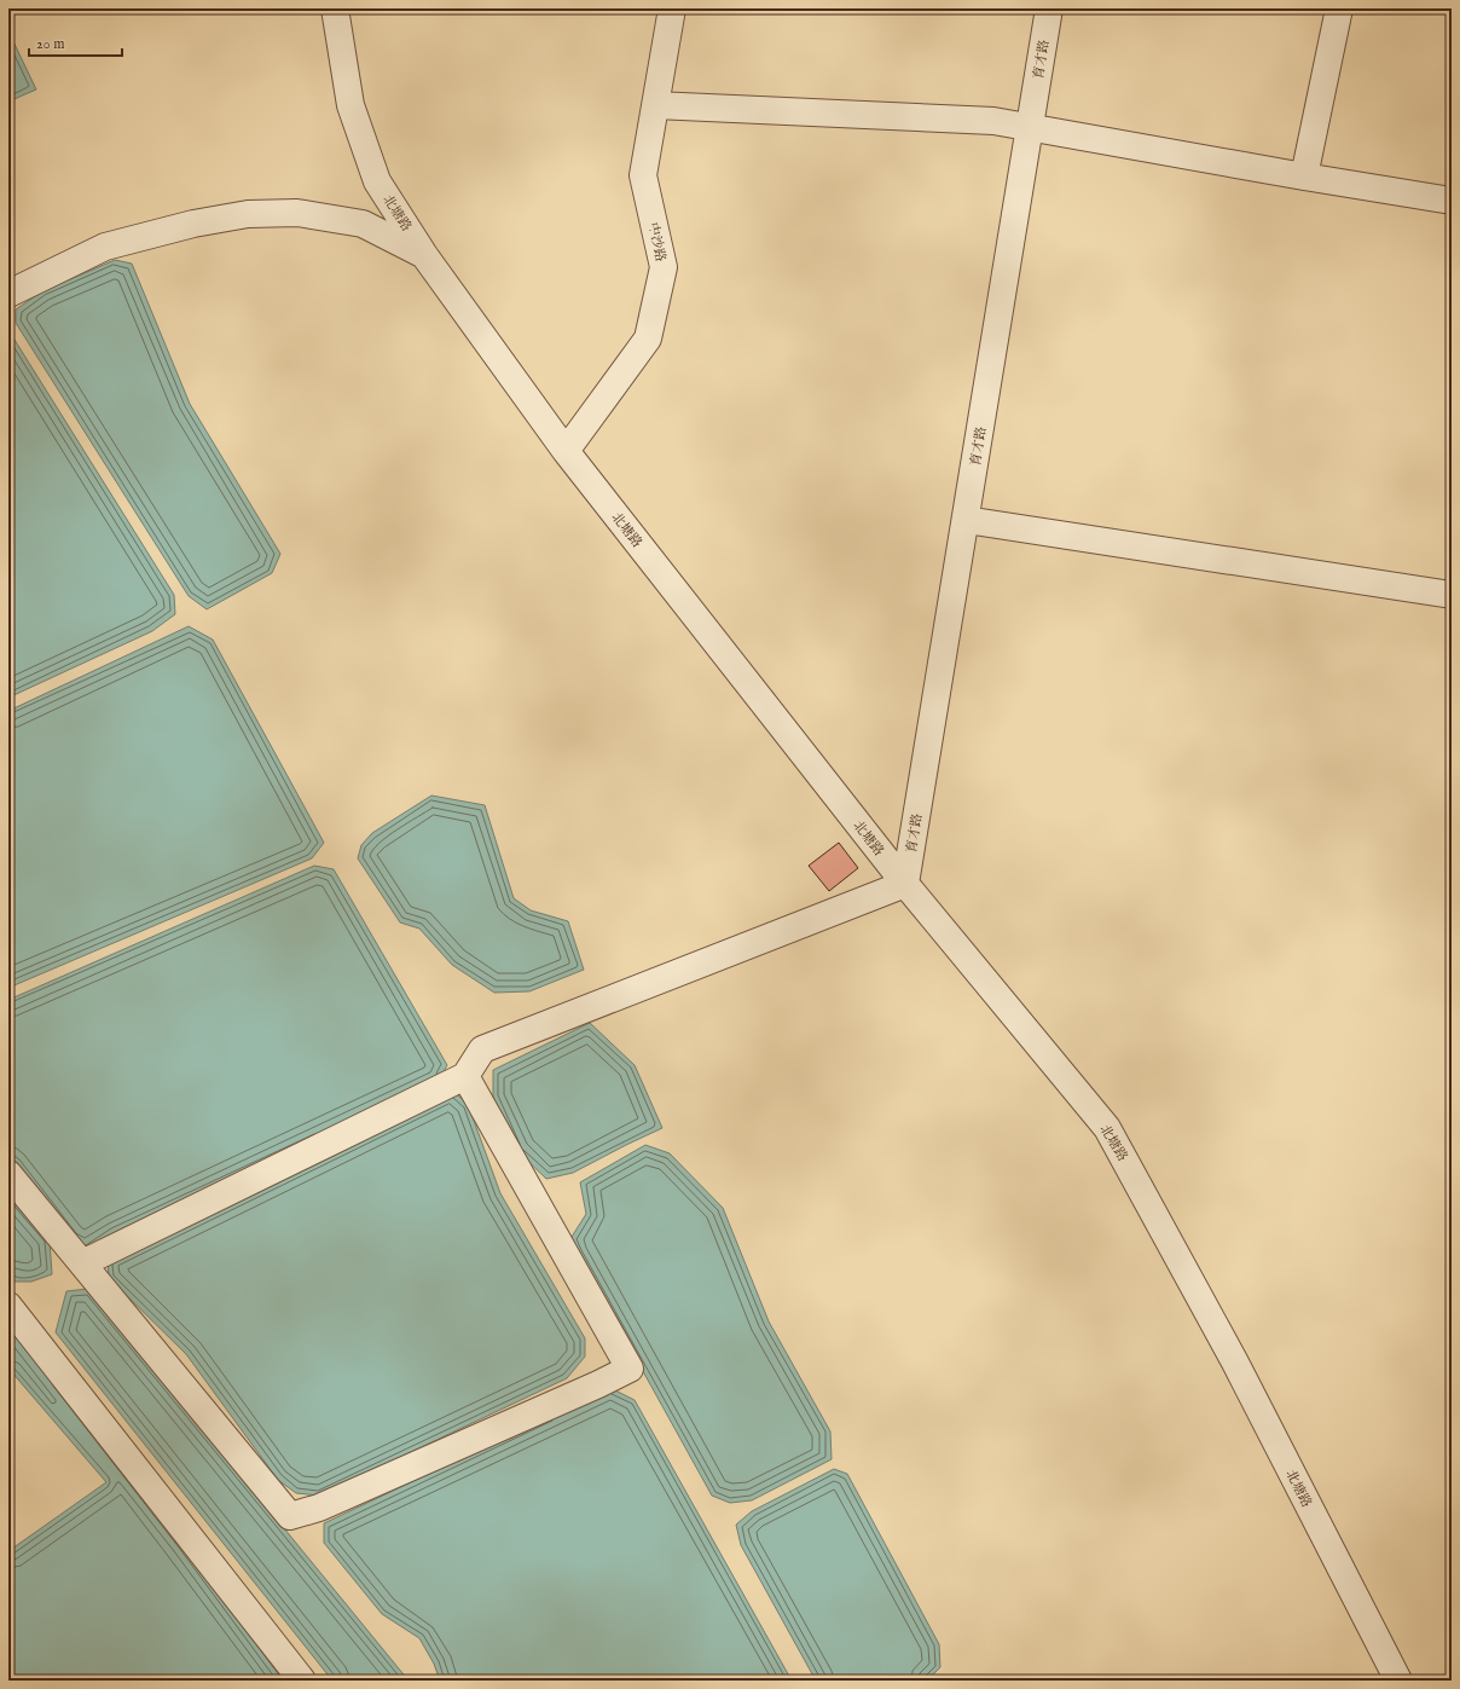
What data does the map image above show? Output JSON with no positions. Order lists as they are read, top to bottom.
{
  "streets": {
    "street": ["育才路", "北塘路", "中沙路"]
  },
  "crossings": [
    ["育才路", "北塘路"],
    ["北塘路", "中沙路"]
  ],
  "scale_bar": "20 m"
}
